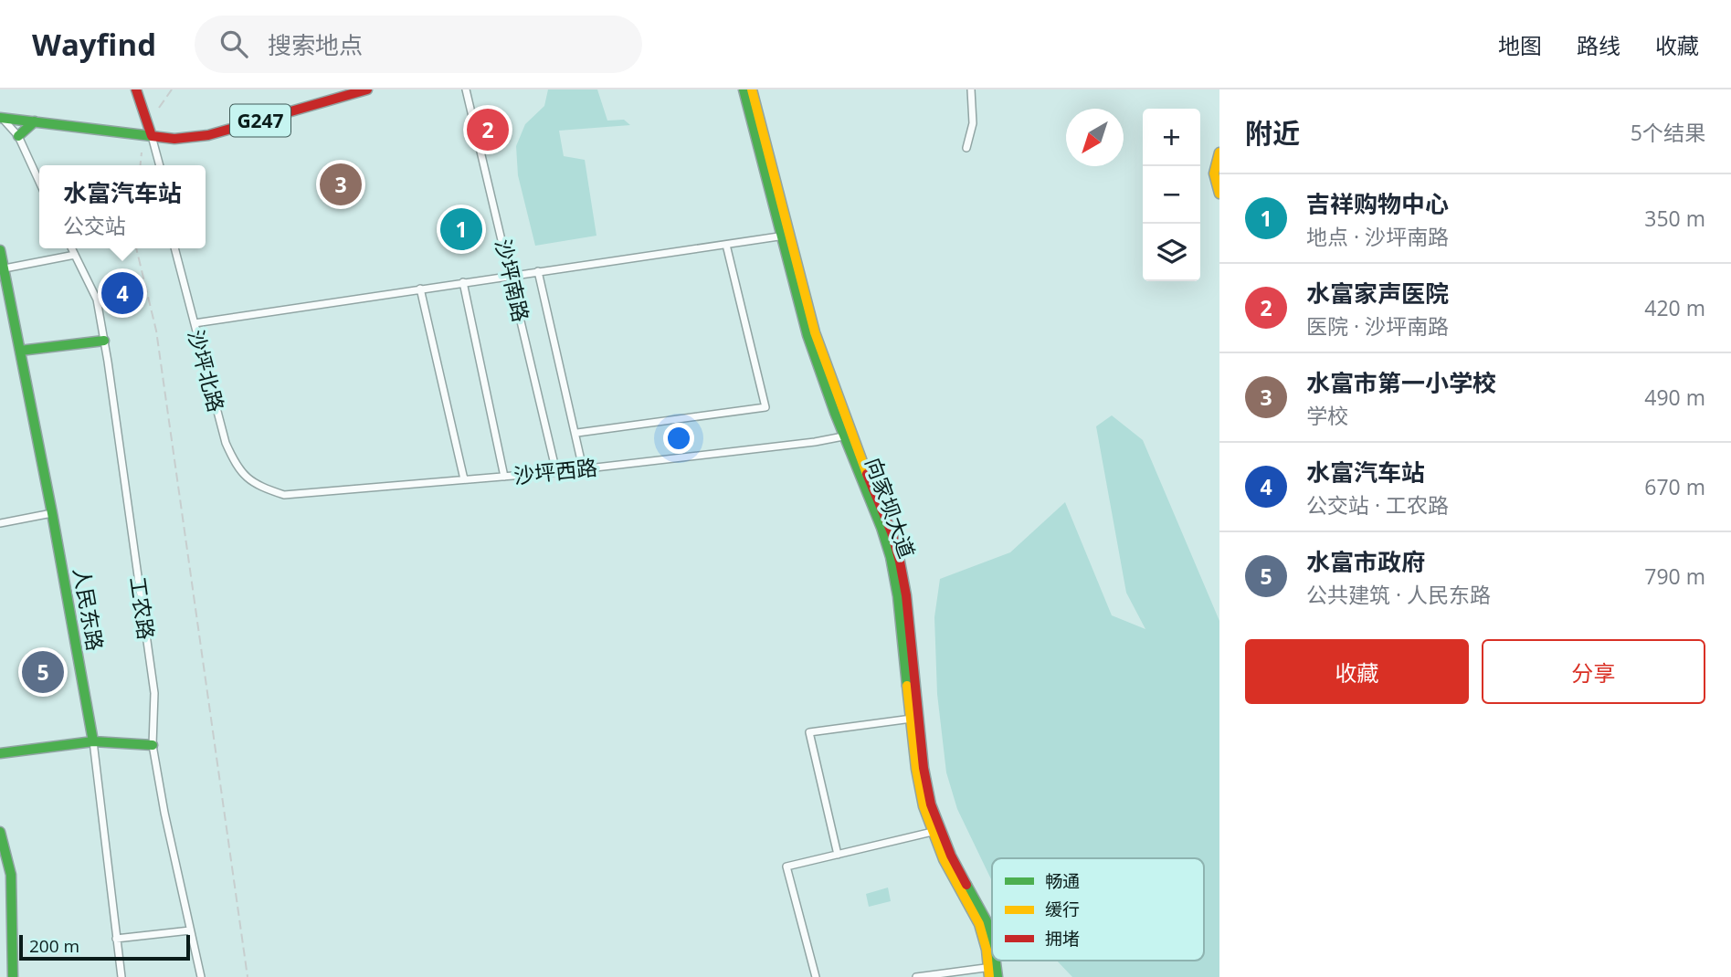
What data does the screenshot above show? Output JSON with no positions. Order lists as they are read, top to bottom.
{
  "streets": {
    "main road": ["G247", "向家坝大道", "人民东路"],
    "street": [
      "沙坪南路",
      "沙坪北路",
      "沙坪西路",
      "工农路"
    ]
  },
  "crossings": [
    ["沙坪南路", "沙坪西路"],
    ["沙坪北路", "沙坪西路"],
    ["沙坪西路", "向家坝大道"]
  ],
  "legend": ["畅通", "缓行", "拥堵"],
  "scale_bar": "200 m",
  "north": "bottom left",
  "page": {
    "header": "Wayfind",
    "search": "搜索地点",
    "nav": ["地图", "路线", "收藏"],
    "heading": ["附近", "5个结果"],
    "pins": [
      "2",
      "3",
      "1",
      "4",
      "5"
    ],
    "map_buttons": ["+", "−"],
    "popup": ["水富汽车站", "公交站"],
    "list": [
      {
        "mark": "1",
        "name": "吉祥购物中心",
        "note": "地点 · 沙坪南路",
        "value": "350 m"
      },
      {
        "mark": "2",
        "name": "水富家声医院",
        "note": "医院 · 沙坪南路",
        "value": "420 m"
      },
      {
        "mark": "3",
        "name": "水富市第一小学校",
        "note": "学校",
        "value": "490 m"
      },
      {
        "mark": "4",
        "name": "水富汽车站",
        "note": "公交站 · 工农路",
        "value": "670 m"
      },
      {
        "mark": "5",
        "name": "水富市政府",
        "note": "公共建筑 · 人民东路",
        "value": "790 m"
      }
    ],
    "buttons": ["收藏", "分享"],
    "scale": "200 m"
  }
}
